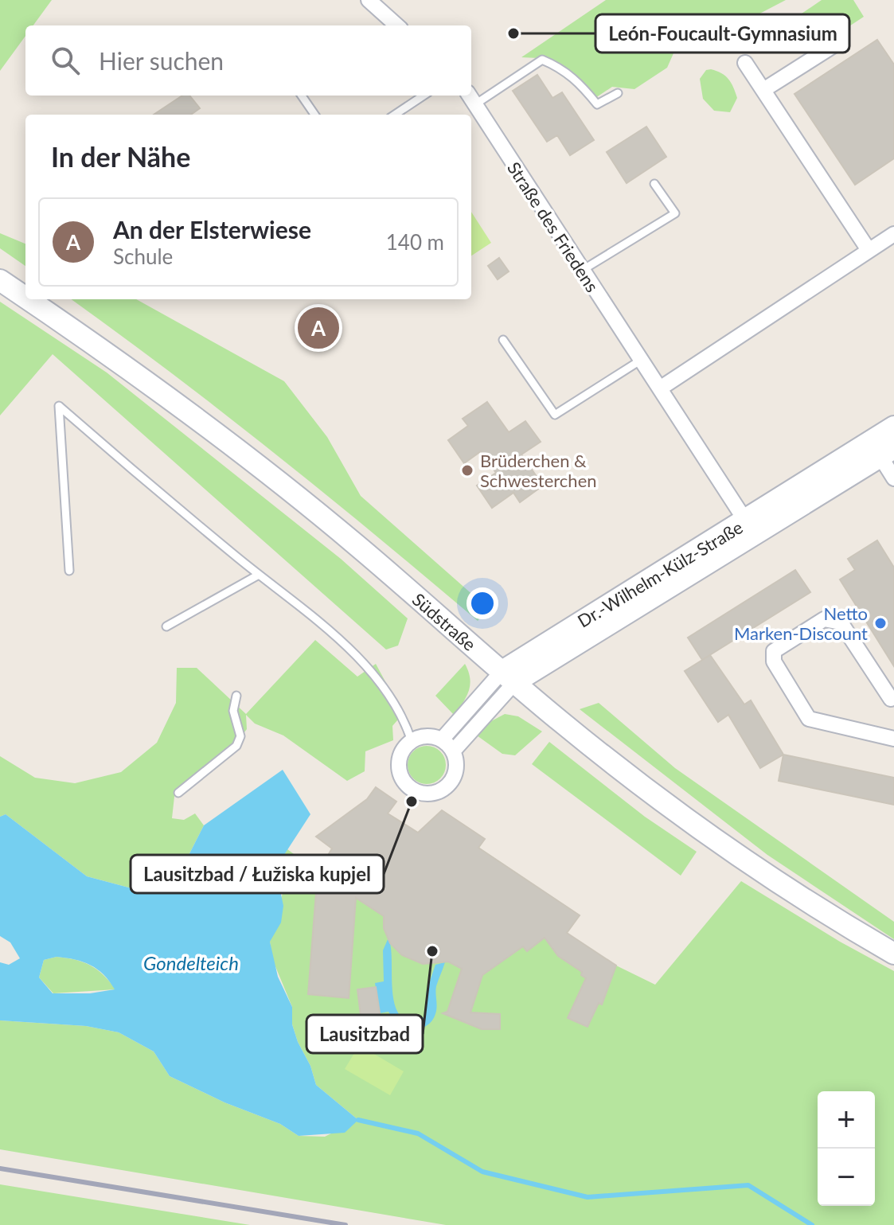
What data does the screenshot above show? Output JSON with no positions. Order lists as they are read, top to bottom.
{
  "streets": {
    "main road": ["Dr.-Wilhelm-Külz-Straße", "Südstraße"],
    "street": ["Straße des Friedens"]
  },
  "crossings": [
    ["Straße des Friedens", "Dr.-Wilhelm-Külz-Straße"],
    ["Dr.-Wilhelm-Külz-Straße", "Südstraße"]
  ],
  "water": ["Gondelteich"],
  "places": [
    "León-Foucault-Gymnasium",
    "Brüderchen & Schwesterchen",
    "Netto Marken-Discount",
    "Lausitzbad / Łužiska kupjel",
    "Lausitzbad"
  ],
  "page": {
    "search": "Hier suchen",
    "heading": "In der Nähe",
    "list": [
      {
        "mark": "A",
        "name": "An der Elsterwiese",
        "note": "Schule",
        "value": "140 m"
      }
    ],
    "pins": "A",
    "map_buttons": ["+", "−"]
  }
}
